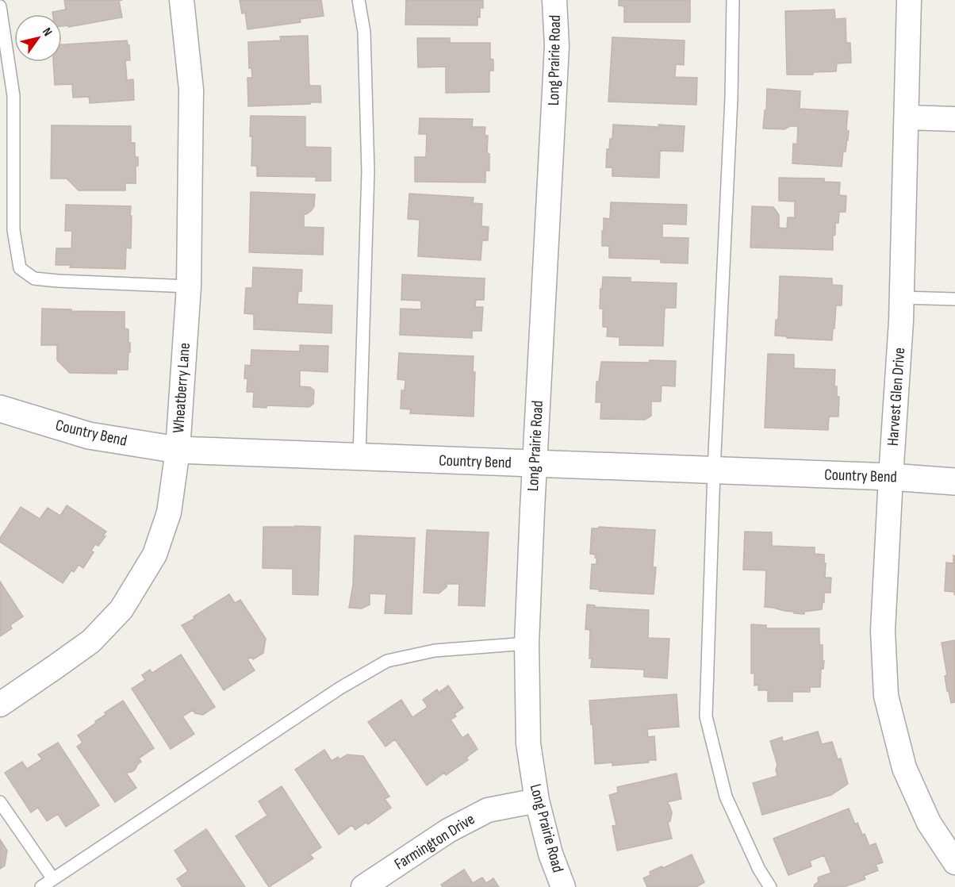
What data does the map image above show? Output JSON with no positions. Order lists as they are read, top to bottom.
{
  "streets": {
    "street": [
      "Long Prairie Road",
      "Wheatberry Lane",
      "Harvest Glen Drive",
      "Country Bend",
      "Farmington Drive"
    ]
  },
  "crossings": [
    ["Long Prairie Road", "Country Bend"],
    ["Long Prairie Road", "Farmington Drive"],
    ["Wheatberry Lane", "Country Bend"],
    ["Harvest Glen Drive", "Country Bend"]
  ],
  "north": "top right"
}
